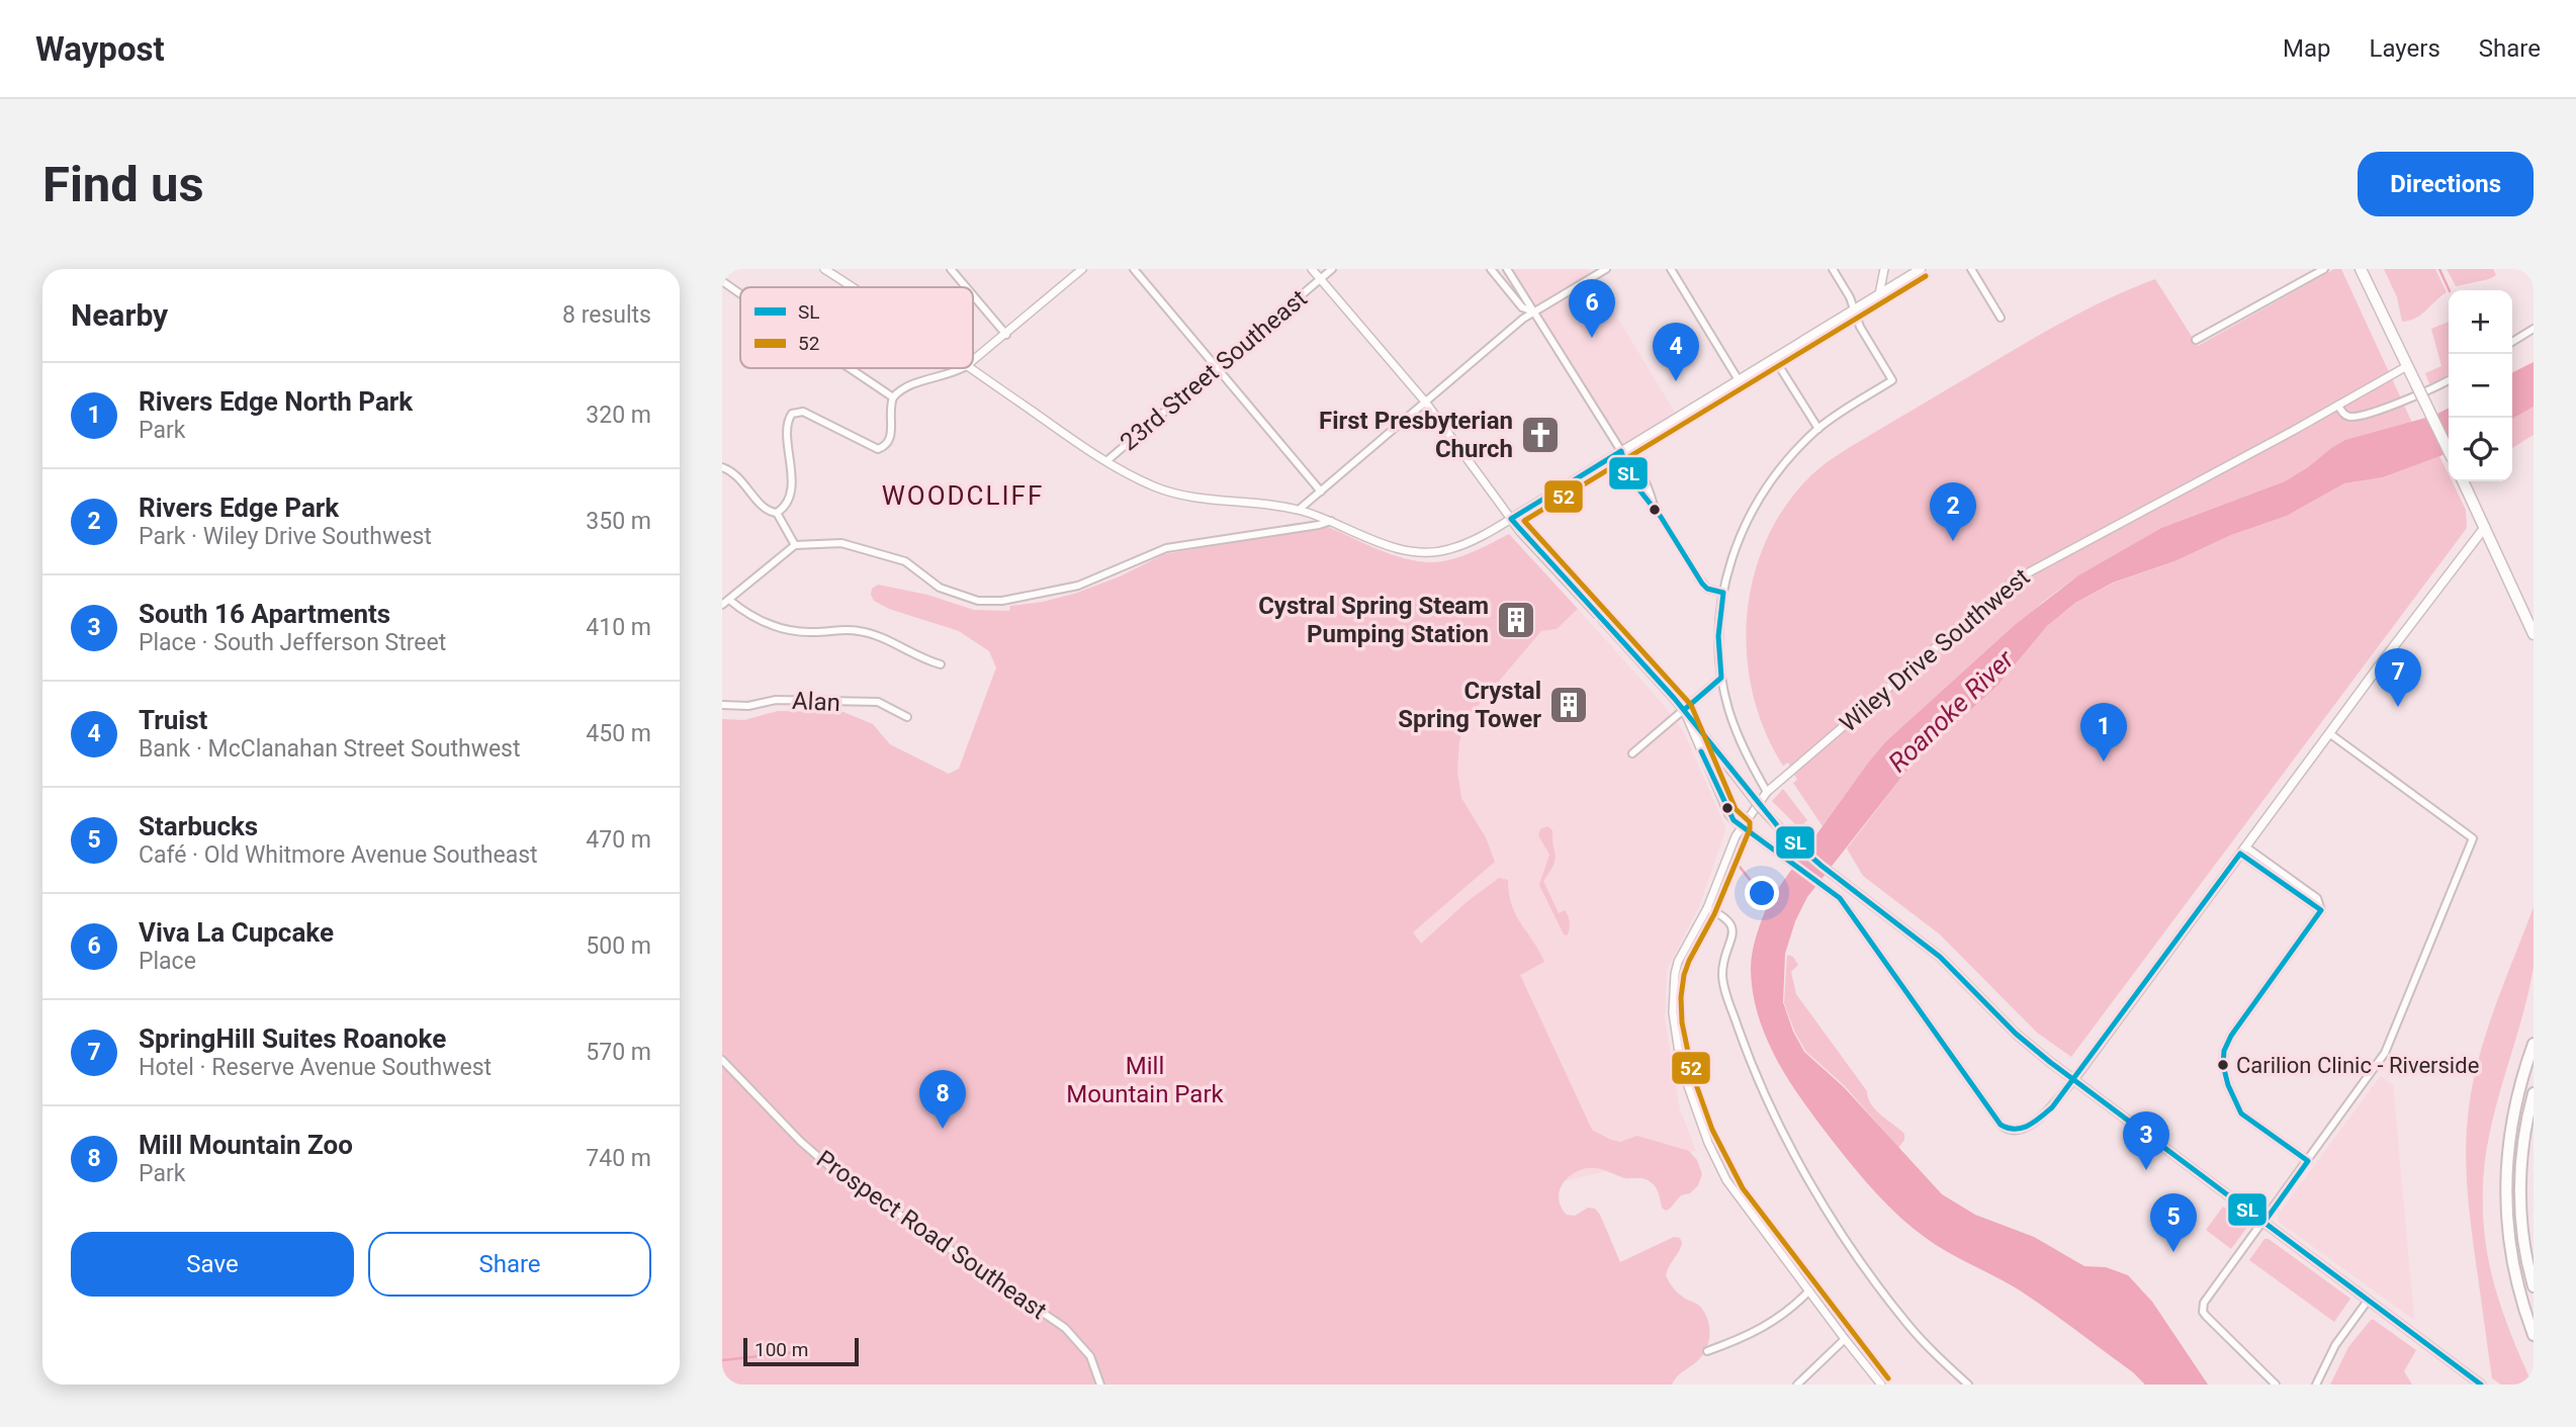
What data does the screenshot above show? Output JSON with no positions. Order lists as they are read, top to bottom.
{
  "streets": {
    "street": [
      "23rd Street Southeast",
      "Wiley Drive Southwest",
      "Alan",
      "Prospect Road Southeast"
    ]
  },
  "districts": ["WOODCLIFF"],
  "water": ["Roanoke River"],
  "parks": ["Mill Mountain Park"],
  "places": {
    "church": ["First Presbyterian Church"],
    "building": ["Cystral Spring Steam Pumping Station", "Crystal Spring Tower"],
    "other": ["Carilion Clinic - Riverside"]
  },
  "lines": ["transit line 52", "transit line SL"],
  "legend": ["SL", "52"],
  "scale_bar": "100 m",
  "page": {
    "header": "Waypost",
    "nav": ["Map", "Layers", "Share"],
    "buttons": [
      "Directions",
      ["Save", "Share"]
    ],
    "title": "Find us",
    "heading": ["Nearby", "8 results"],
    "pins": [
      "6",
      "4",
      "2",
      "7",
      "1",
      "8",
      "3",
      "5"
    ],
    "map_buttons": ["+", "−"],
    "list": [
      {
        "mark": "1",
        "name": "Rivers Edge North Park",
        "note": "Park",
        "value": "320 m"
      },
      {
        "mark": "2",
        "name": "Rivers Edge Park",
        "note": "Park · Wiley Drive Southwest",
        "value": "350 m"
      },
      {
        "mark": "3",
        "name": "South 16 Apartments",
        "note": "Place · South Jefferson Street",
        "value": "410 m"
      },
      {
        "mark": "4",
        "name": "Truist",
        "note": "Bank · McClanahan Street Southwest",
        "value": "450 m"
      },
      {
        "mark": "5",
        "name": "Starbucks",
        "note": "Café · Old Whitmore Avenue Southeast",
        "value": "470 m"
      },
      {
        "mark": "6",
        "name": "Viva La Cupcake",
        "note": "Place",
        "value": "500 m"
      },
      {
        "mark": "7",
        "name": "SpringHill Suites Roanoke",
        "note": "Hotel · Reserve Avenue Southwest",
        "value": "570 m"
      },
      {
        "mark": "8",
        "name": "Mill Mountain Zoo",
        "note": "Park",
        "value": "740 m"
      }
    ],
    "scale": "100 m"
  }
}
